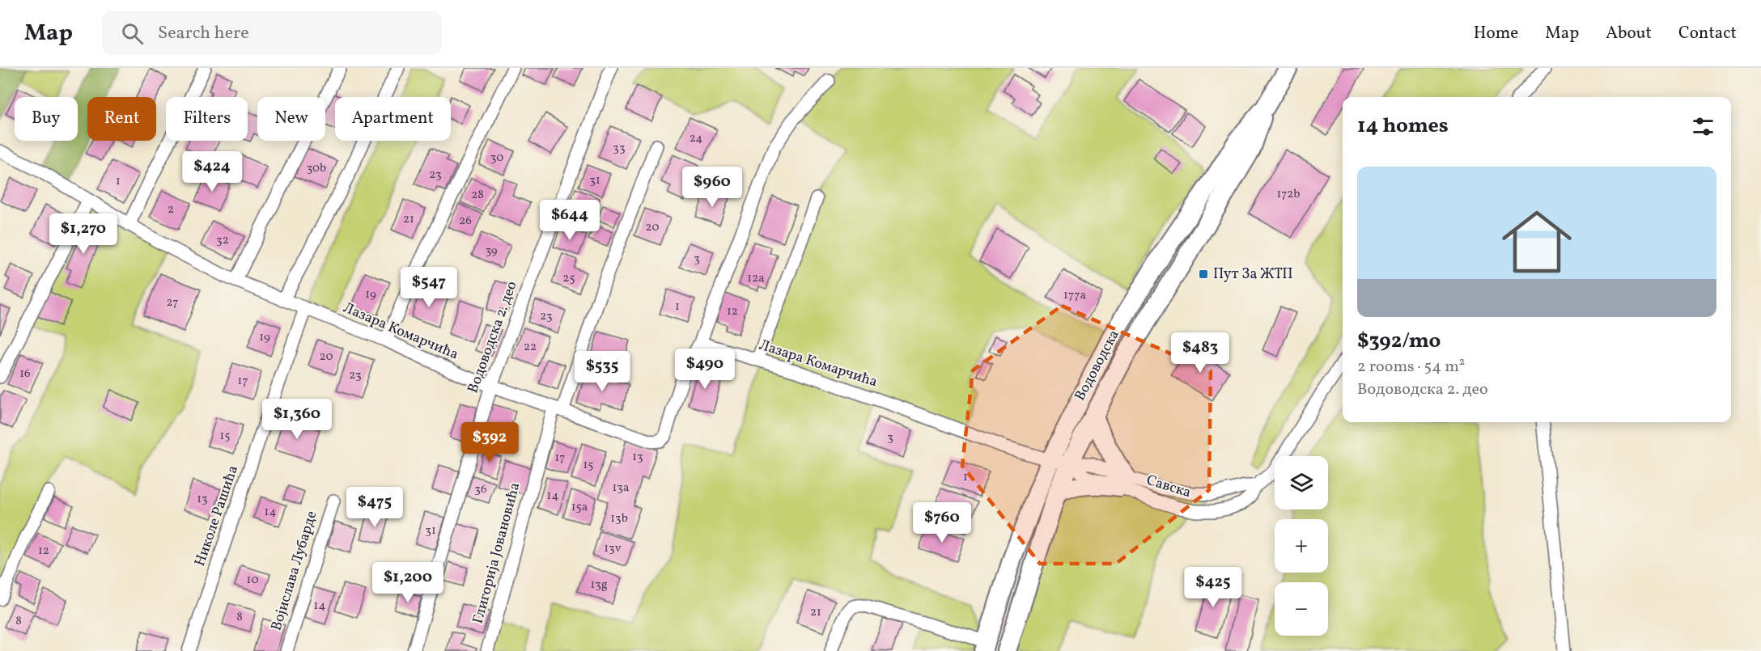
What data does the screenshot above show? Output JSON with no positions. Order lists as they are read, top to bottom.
{
  "streets": {
    "main road": ["Водоводска"],
    "street": [
      "Лазара Комарчића",
      "Водоводска 2. део",
      "Савска",
      "Николе Рашића",
      "Глигорија Јовановића",
      "Војислава Лубарде"
    ]
  },
  "crossings": [
    ["Лазара Комарчића", "Водоводска 2. део"],
    ["Лазара Комарчића", "Водоводска"],
    ["Лазара Комарчића", "Савска"],
    ["Лазара Комарчића", "Николе Рашића"],
    ["Лазара Комарчића", "Глигорија Јовановића"],
    ["Водоводска", "Савска"]
  ],
  "places": {
    "transit": ["Пут За ЖТП"]
  },
  "house_numbers": [
    "24",
    "33",
    "30",
    "30b",
    "23",
    "31",
    "1",
    "172b",
    "28",
    "2",
    "21",
    "26",
    "20",
    "32",
    "39",
    "3",
    "25",
    "12a",
    "19",
    "177a",
    "27",
    "1",
    "12",
    "23",
    "19",
    "22",
    "20",
    "16",
    "23",
    "17",
    "15",
    "3",
    "13",
    "17",
    "15",
    "1",
    "13a",
    "36",
    "14",
    "13",
    "15a",
    "14",
    "13b",
    "31",
    "13v",
    "12",
    "10",
    "13g",
    "14",
    "21",
    "8",
    "8"
  ],
  "page": {
    "header": "Map",
    "search": "Search here",
    "nav": [
      "Home",
      "Map",
      "About",
      "Contact"
    ],
    "chip": [
      "Buy",
      "Rent",
      "Filters",
      "New",
      "Apartment"
    ],
    "heading": "14 homes",
    "price": [
      "$424",
      "$960",
      "$644",
      "$1,270",
      "$547",
      "$483",
      "$490",
      "$535",
      "$1,360",
      "$392",
      "$475",
      "$760",
      "$1,200",
      "$425"
    ],
    "list": [
      {
        "name": "$392/mo",
        "note": "2 rooms · 54 m² · Водоводска 2. део"
      }
    ],
    "map_buttons": ["+", "−"]
  }
}
